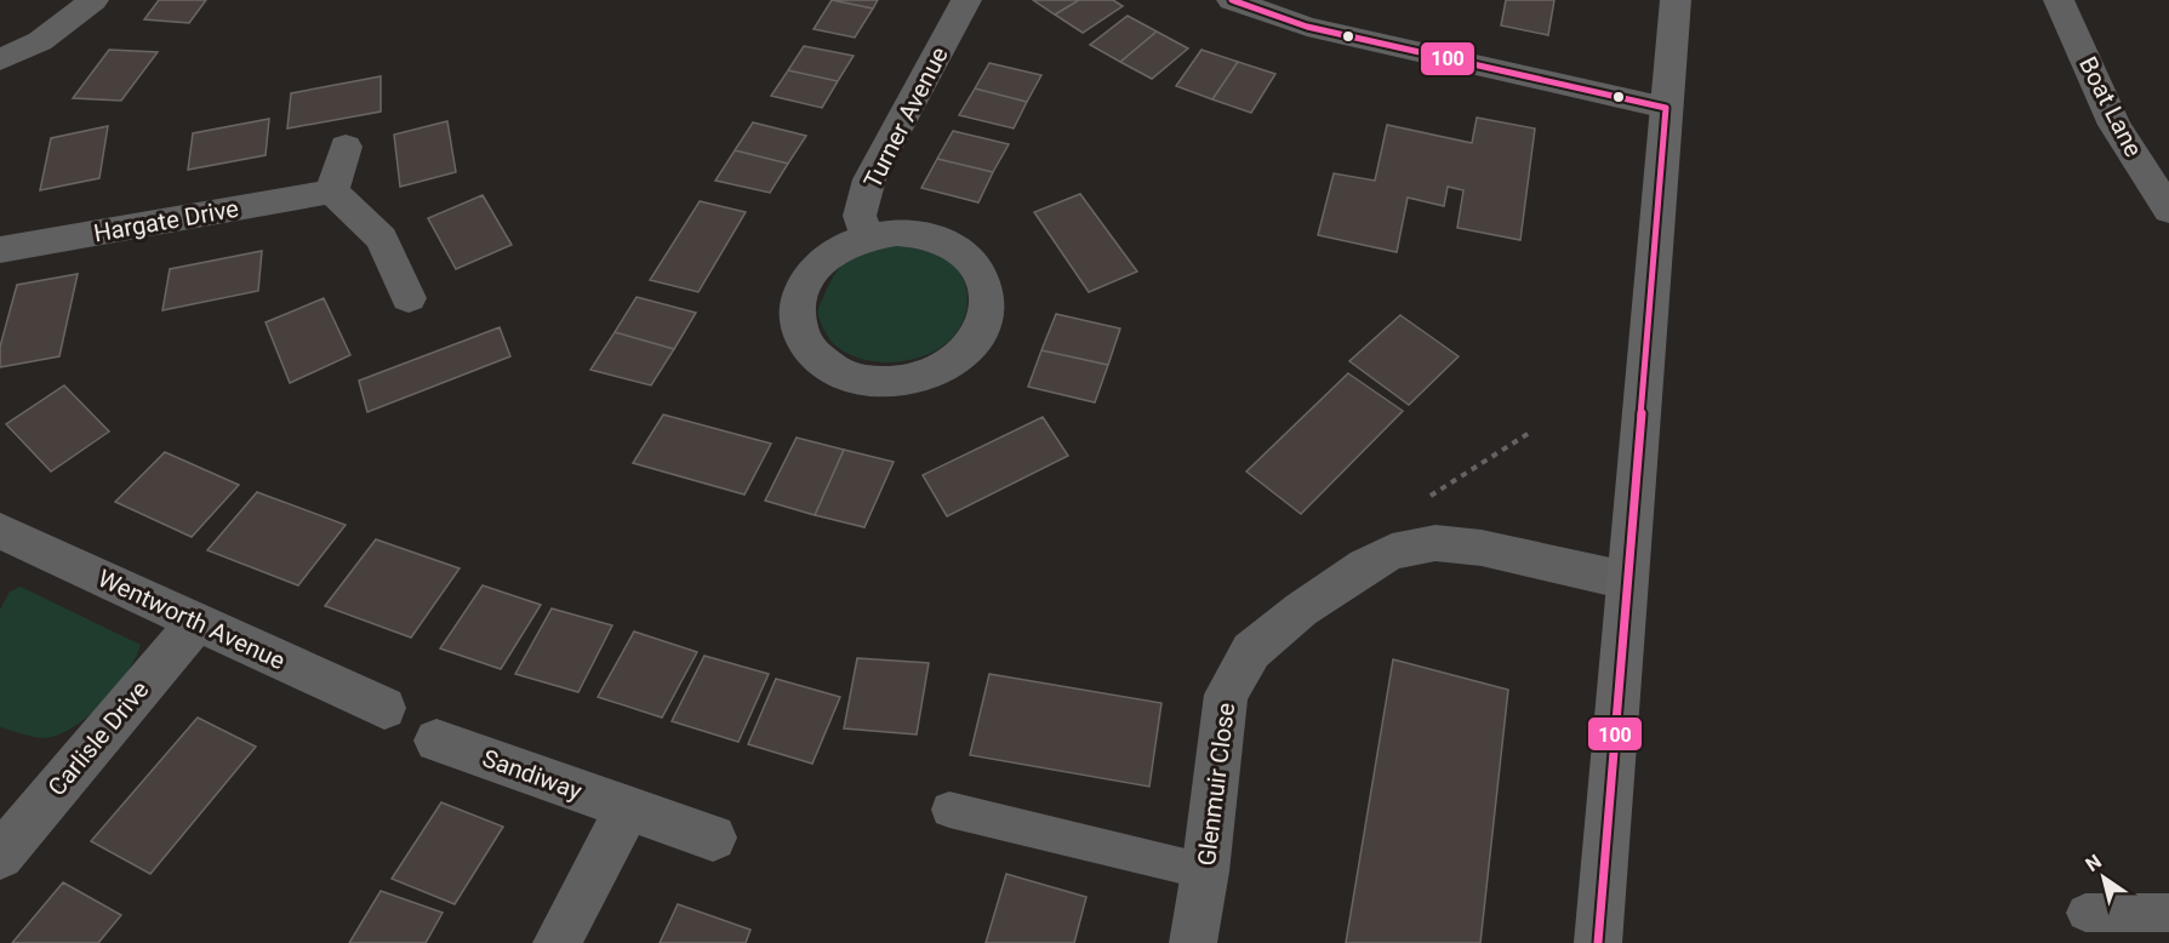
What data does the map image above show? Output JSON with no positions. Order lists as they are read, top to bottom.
{
  "streets": {
    "street": [
      "Boat Lane",
      "Turner Avenue",
      "Hargate Drive",
      "Wentworth Avenue",
      "Carlisle Drive",
      "Sandiway",
      "Glenmuir Close"
    ]
  },
  "crossings": [
    ["Wentworth Avenue", "Carlisle Drive"]
  ],
  "lines": ["transit line 100"],
  "north": "top left"
}
